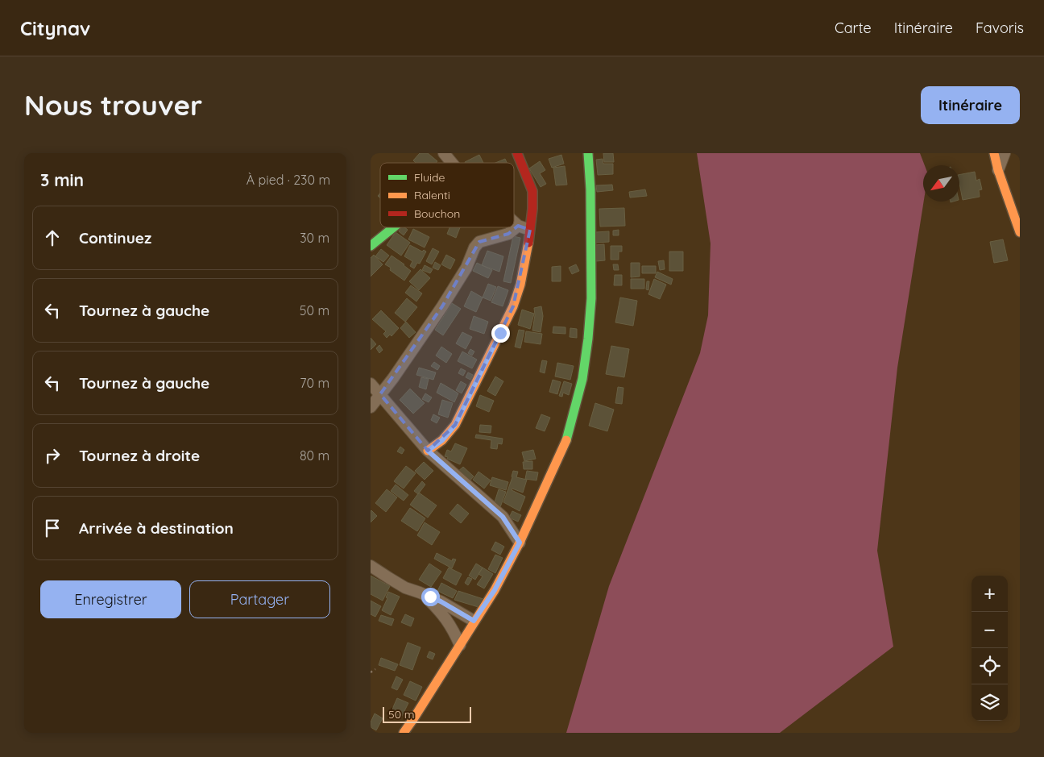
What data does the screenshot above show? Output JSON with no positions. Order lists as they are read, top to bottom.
{
  "legend": ["Fluide", "Ralenti", "Bouchon"],
  "scale_bar": "50 m",
  "north": "bottom left",
  "page": {
    "header": "Citynav",
    "nav": ["Carte", "Itinéraire", "Favoris"],
    "buttons": [
      "Itinéraire",
      ["Enregistrer", "Partager"]
    ],
    "title": "Nous trouver",
    "heading": ["3 min", "À pied · 230 m"],
    "list": [
      ["Continuez", "30 m"],
      ["Tournez à gauche", "50 m"],
      ["Tournez à gauche", "70 m"],
      ["Tournez à droite", "80 m"],
      "Arrivée à destination"
    ],
    "map_buttons": ["+", "−"],
    "scale": "50 m"
  }
}
